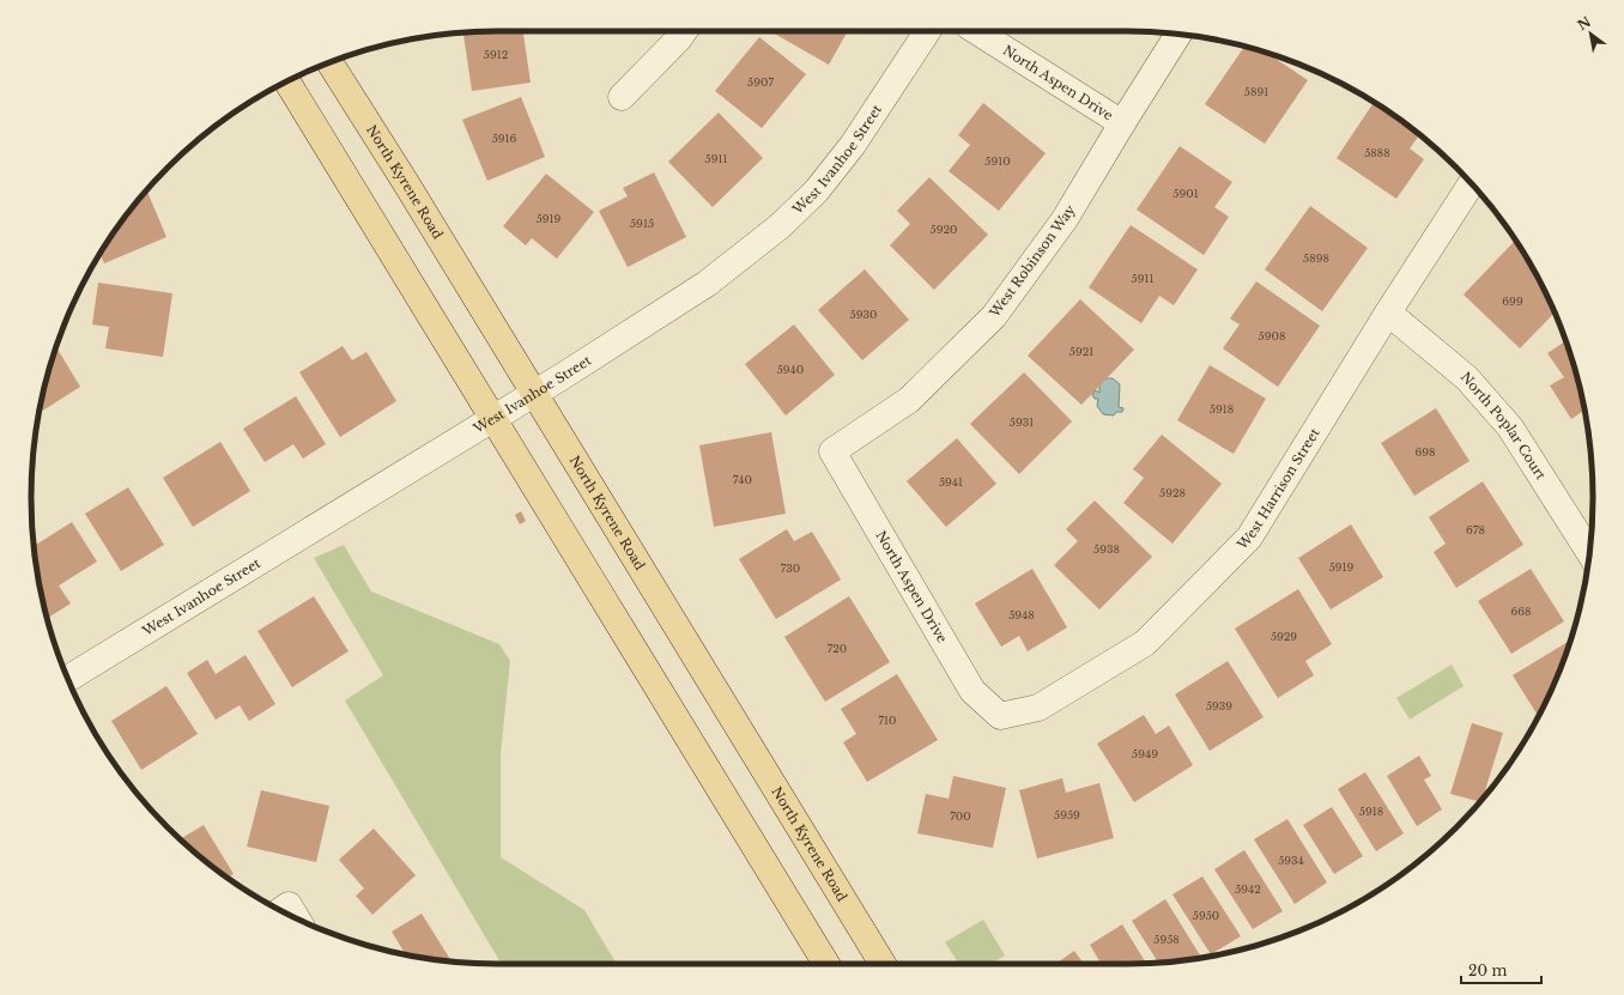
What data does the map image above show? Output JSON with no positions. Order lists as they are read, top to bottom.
{
  "streets": {
    "main road": ["North Kyrene Road"],
    "street": [
      "North Aspen Drive",
      "West Ivanhoe Street",
      "West Robinson Way",
      "North Poplar Court",
      "West Harrison Street"
    ]
  },
  "crossings": [
    ["North Aspen Drive", "West Robinson Way"],
    ["North Aspen Drive", "West Harrison Street"],
    ["West Ivanhoe Street", "North Kyrene Road"],
    ["North Poplar Court", "West Harrison Street"]
  ],
  "house_numbers": [
    "5912",
    "5907",
    "5891",
    "5916",
    "5888",
    "5911",
    "5910",
    "5901",
    "5919",
    "5915",
    "5920",
    "5898",
    "5911",
    "699",
    "5930",
    "5908",
    "5921",
    "5940",
    "5918",
    "5931",
    "698",
    "740",
    "5941",
    "5928",
    "678",
    "5938",
    "5919",
    "730",
    "668",
    "5948",
    "5929",
    "720",
    "5939",
    "710",
    "5949",
    "5918",
    "5959",
    "700",
    "5934",
    "5942",
    "5950",
    "5958"
  ],
  "scale_bar": "20 m",
  "north": "top left"
}
